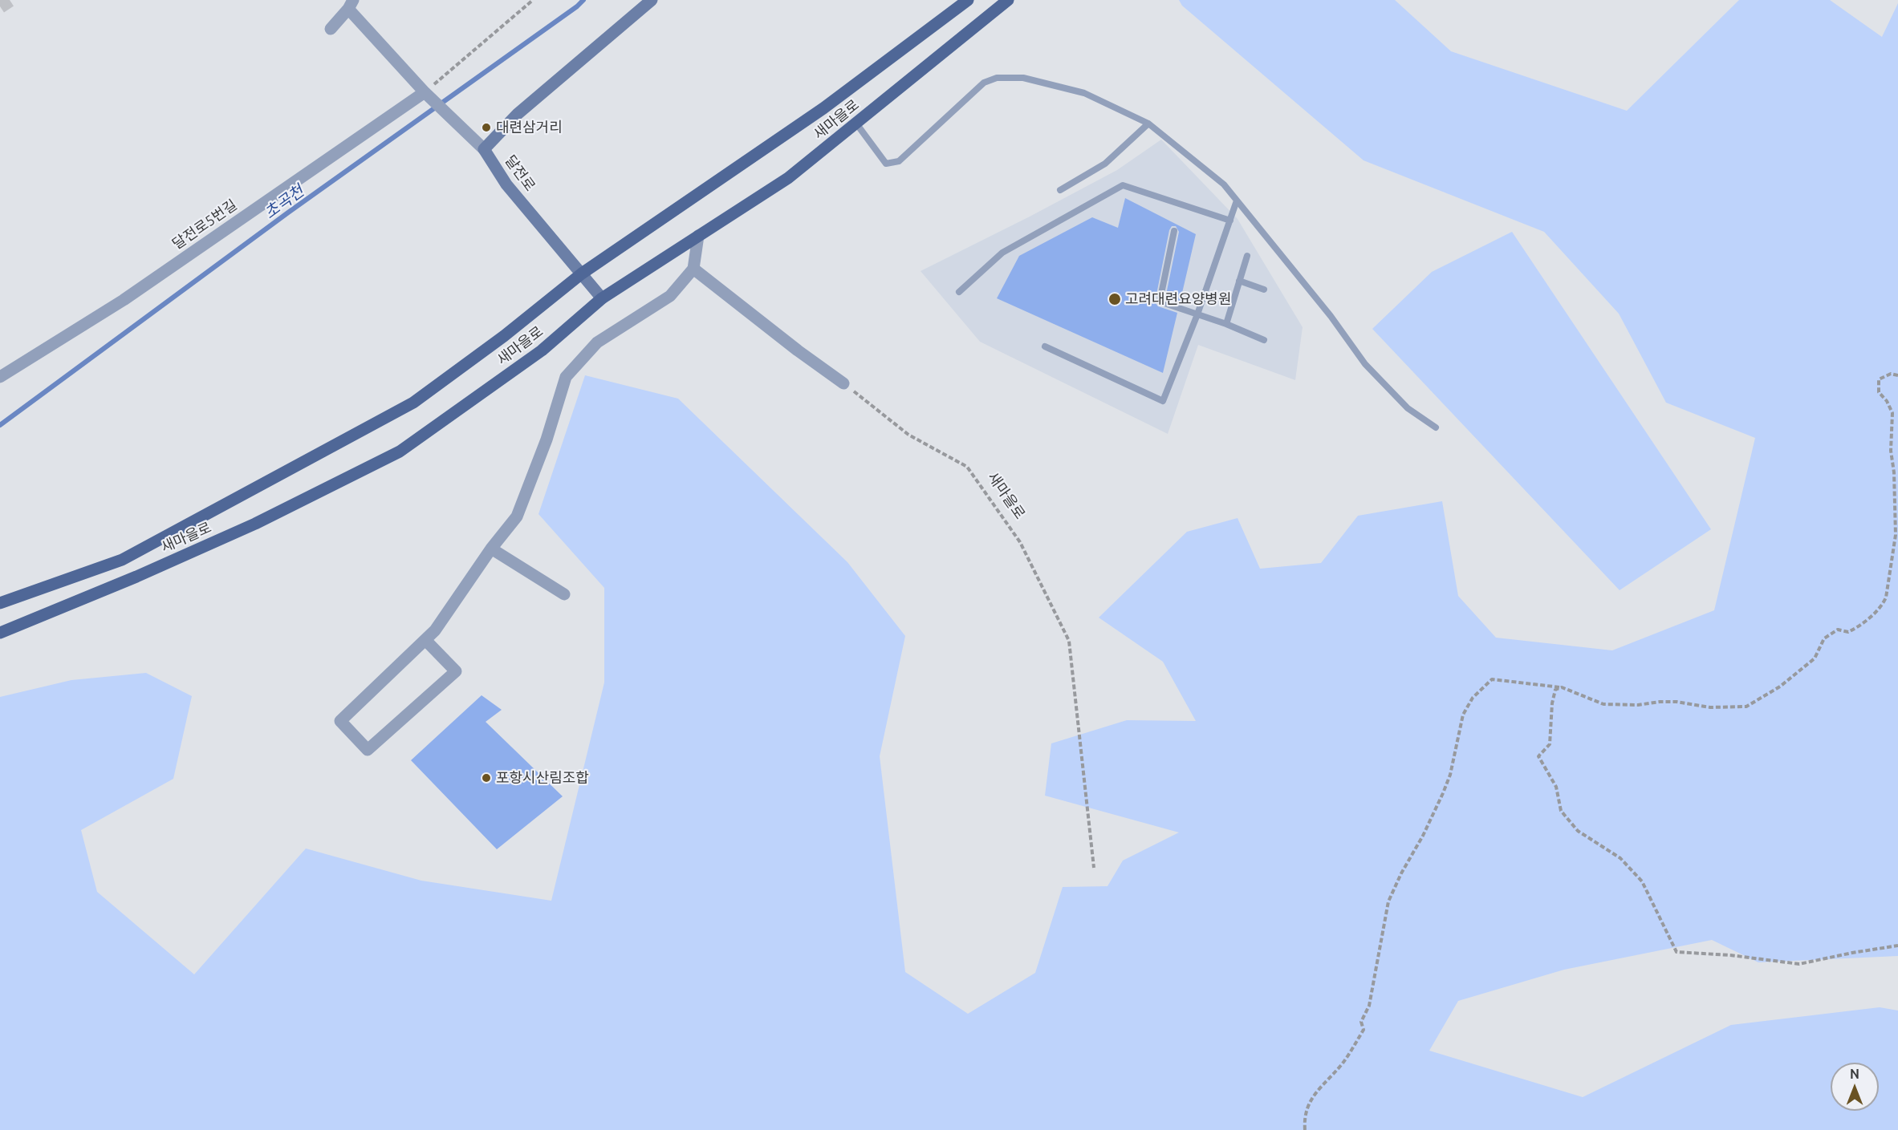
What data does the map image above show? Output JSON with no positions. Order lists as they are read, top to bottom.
{
  "streets": {
    "main road": ["새마을로"],
    "street": ["달전로", "달전로5번길"]
  },
  "crossings": [
    ["새마을로", "달전로"]
  ],
  "water": ["초곡천"],
  "places": ["대련삼거리", "고려대련요양병원", "포항시산림조합"],
  "north": "top"
}
